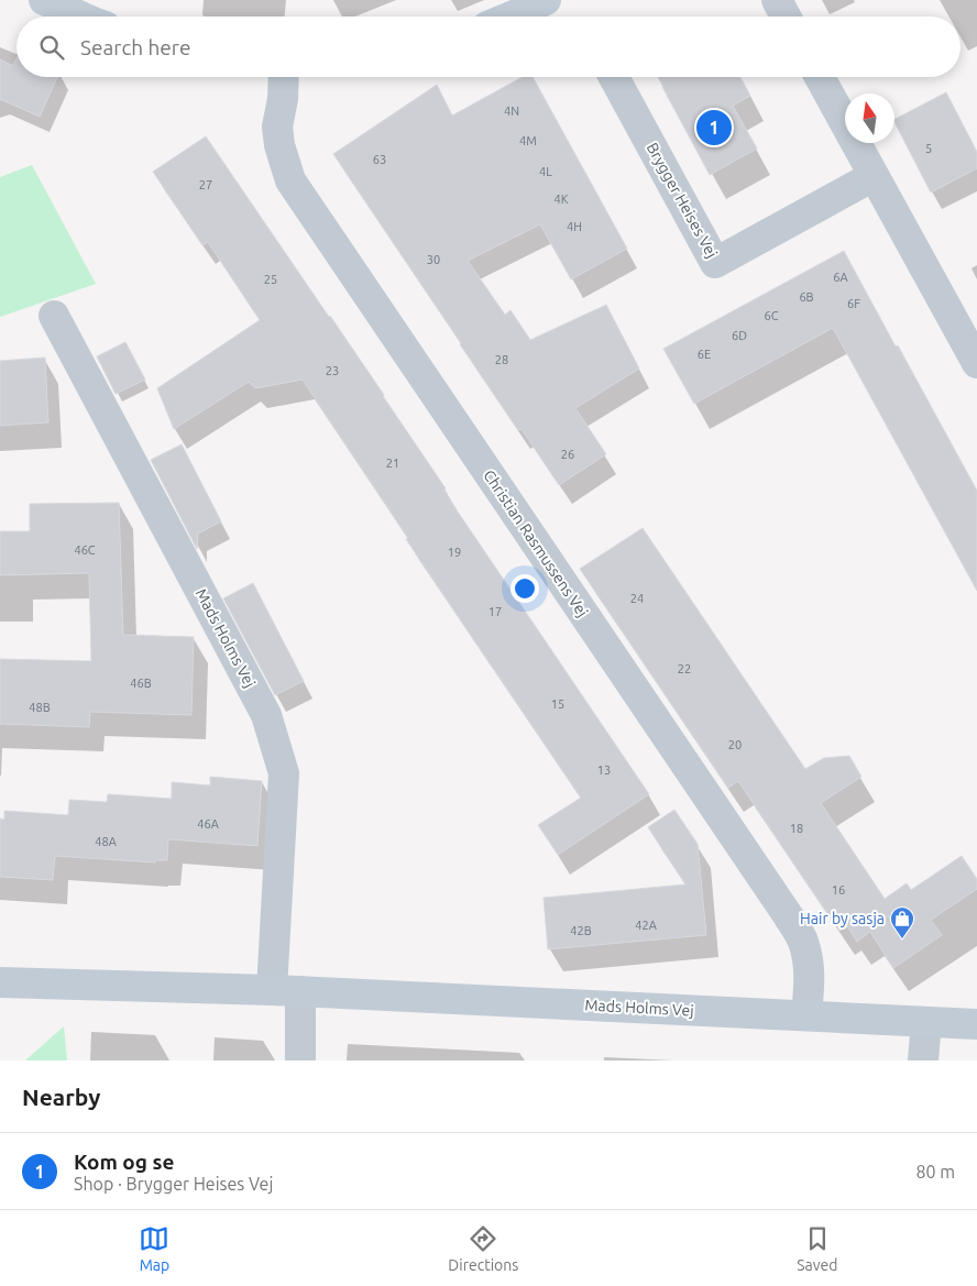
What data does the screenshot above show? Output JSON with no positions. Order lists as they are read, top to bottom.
{
  "streets": {
    "street": ["Brygger Heises Vej", "Christian Rasmussens Vej", "Mads Holms Vej"]
  },
  "crossings": [
    ["Christian Rasmussens Vej", "Mads Holms Vej"]
  ],
  "places": {
    "shop": ["Hair by sasja"]
  },
  "house_numbers": [
    "4N",
    "4M",
    "5",
    "63",
    "4L",
    "27",
    "4K",
    "4H",
    "30",
    "6A",
    "25",
    "6B",
    "6F",
    "6C",
    "6D",
    "6E",
    "28",
    "23",
    "26",
    "21",
    "46C",
    "19",
    "24",
    "17",
    "22",
    "46B",
    "15",
    "48B",
    "20",
    "13",
    "46A",
    "18",
    "48A",
    "16",
    "42A",
    "42B"
  ],
  "north": "top",
  "page": {
    "search": "Search here",
    "pins": "1",
    "heading": "Nearby",
    "list": [
      {
        "mark": "1",
        "name": "Kom og se",
        "note": "Shop · Brygger Heises Vej",
        "value": "80 m"
      }
    ],
    "nav": ["Map", "Directions", "Saved"]
  }
}
